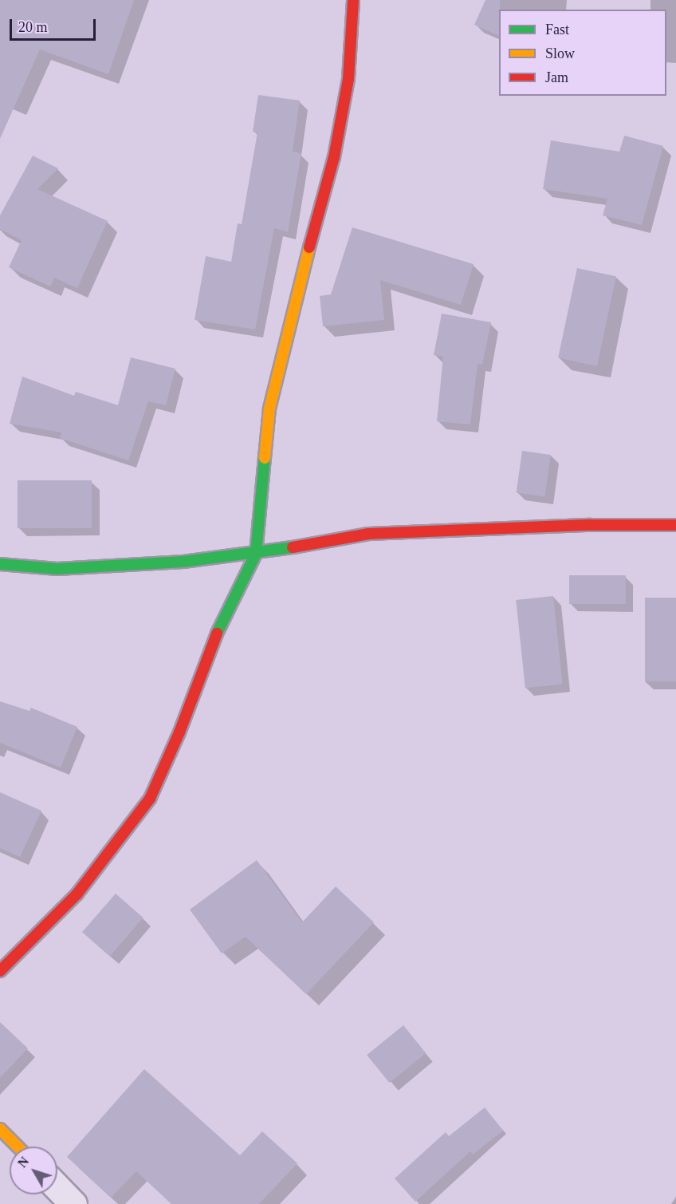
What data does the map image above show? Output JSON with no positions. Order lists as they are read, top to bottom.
{
  "legend": ["Fast", "Slow", "Jam"],
  "scale_bar": "20 m",
  "north": "top left"
}
